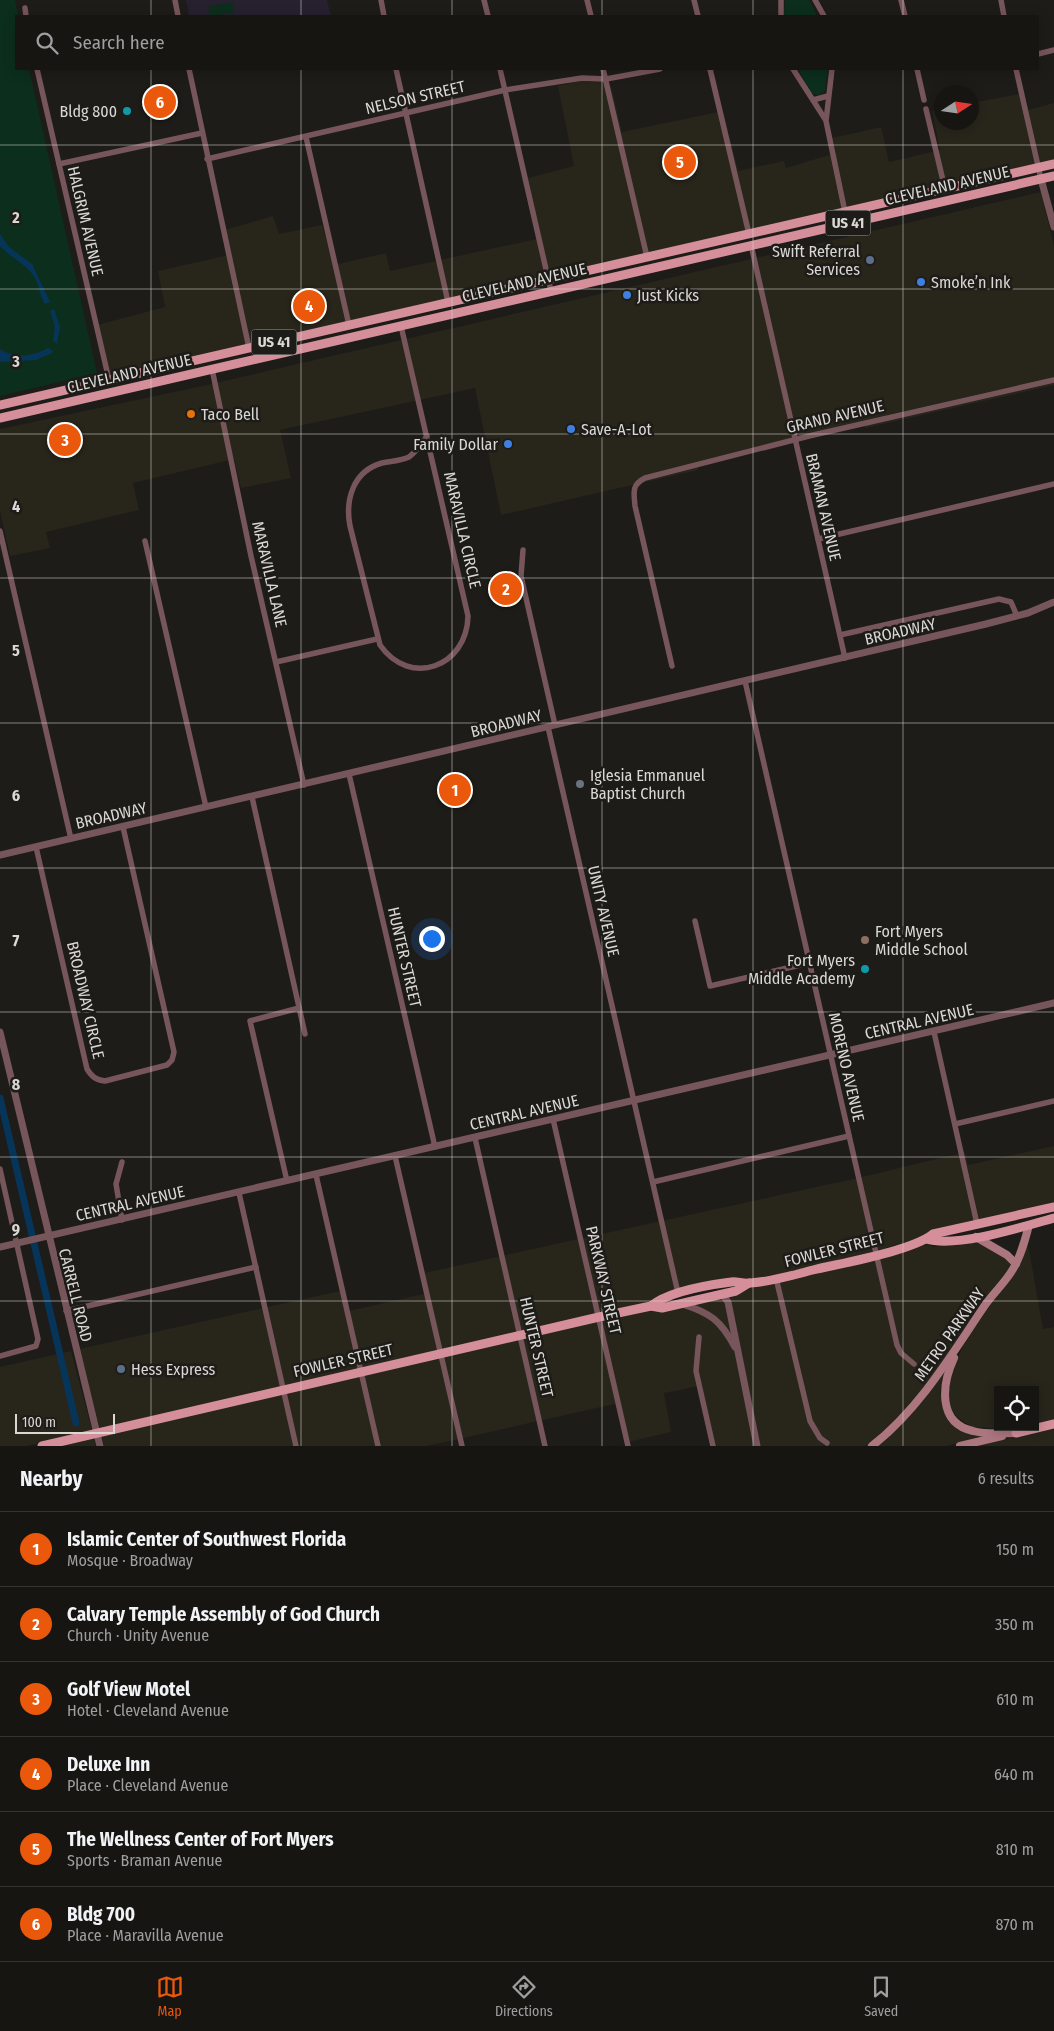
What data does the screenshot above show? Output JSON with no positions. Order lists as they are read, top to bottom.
{
  "streets": {
    "main road": [
      "CLEVELAND AVENUE",
      "US 41",
      "FOWLER STREET",
      "METRO PARKWAY"
    ],
    "street": [
      "NELSON STREET",
      "HALGRIM AVENUE",
      "GRAND AVENUE",
      "BRAMAN AVENUE",
      "MARAVILLA CIRCLE",
      "MARAVILLA LANE",
      "BROADWAY",
      "UNITY AVENUE",
      "HUNTER STREET",
      "BROADWAY CIRCLE",
      "CENTRAL AVENUE",
      "MORENO AVENUE",
      "PARKWAY STREET",
      "CARRELL ROAD"
    ]
  },
  "crossings": [
    ["CLEVELAND AVENUE", "HALGRIM AVENUE"],
    ["CLEVELAND AVENUE", "BRAMAN AVENUE"],
    ["CLEVELAND AVENUE", "MARAVILLA CIRCLE"],
    ["CLEVELAND AVENUE", "MARAVILLA LANE"],
    ["GRAND AVENUE", "BRAMAN AVENUE"],
    ["BRAMAN AVENUE", "BROADWAY"],
    ["MARAVILLA LANE", "BROADWAY"],
    ["BROADWAY", "UNITY AVENUE"],
    ["BROADWAY", "HUNTER STREET"],
    ["BROADWAY", "BROADWAY CIRCLE"],
    ["BROADWAY", "MORENO AVENUE"],
    ["UNITY AVENUE", "CENTRAL AVENUE"],
    ["UNITY AVENUE", "FOWLER STREET"],
    ["HUNTER STREET", "CENTRAL AVENUE"],
    ["HUNTER STREET", "FOWLER STREET"],
    ["CENTRAL AVENUE", "MORENO AVENUE"],
    ["CENTRAL AVENUE", "PARKWAY STREET"],
    ["CENTRAL AVENUE", "CARRELL ROAD"],
    ["MORENO AVENUE", "FOWLER STREET"],
    ["FOWLER STREET", "PARKWAY STREET"],
    ["FOWLER STREET", "CARRELL ROAD"],
    ["FOWLER STREET", "METRO PARKWAY"]
  ],
  "places": [
    "Bldg 800",
    "Swift Referral Services",
    "Smoke’n Ink",
    "Just Kicks",
    "Taco Bell",
    "Save-A-Lot",
    "Family Dollar",
    "Iglesia Emmanuel Baptist Church",
    "Fort Myers Middle School",
    "Fort Myers Middle Academy",
    "Hess Express"
  ],
  "scale_bar": "100 m",
  "north": "right",
  "page": {
    "search": "Search here",
    "pins": [
      "6",
      "5",
      "4",
      "3",
      "2",
      "1"
    ],
    "scale": "100 m",
    "heading": ["Nearby", "6 results"],
    "list": [
      {
        "mark": "1",
        "name": "Islamic Center of Southwest Florida",
        "note": "Mosque · Broadway",
        "value": "150 m"
      },
      {
        "mark": "2",
        "name": "Calvary Temple Assembly of God Church",
        "note": "Church · Unity Avenue",
        "value": "350 m"
      },
      {
        "mark": "3",
        "name": "Golf View Motel",
        "note": "Hotel · Cleveland Avenue",
        "value": "610 m"
      },
      {
        "mark": "4",
        "name": "Deluxe Inn",
        "note": "Place · Cleveland Avenue",
        "value": "640 m"
      },
      {
        "mark": "5",
        "name": "The Wellness Center of Fort Myers",
        "note": "Sports · Braman Avenue",
        "value": "810 m"
      },
      {
        "mark": "6",
        "name": "Bldg 700",
        "note": "Place · Maravilla Avenue",
        "value": "870 m"
      }
    ],
    "nav": ["Map", "Directions", "Saved"]
  },
  "grid": {
    "rows": [
      "2",
      "3",
      "4",
      "5",
      "6",
      "7",
      "8",
      "9"
    ]
  }
}
